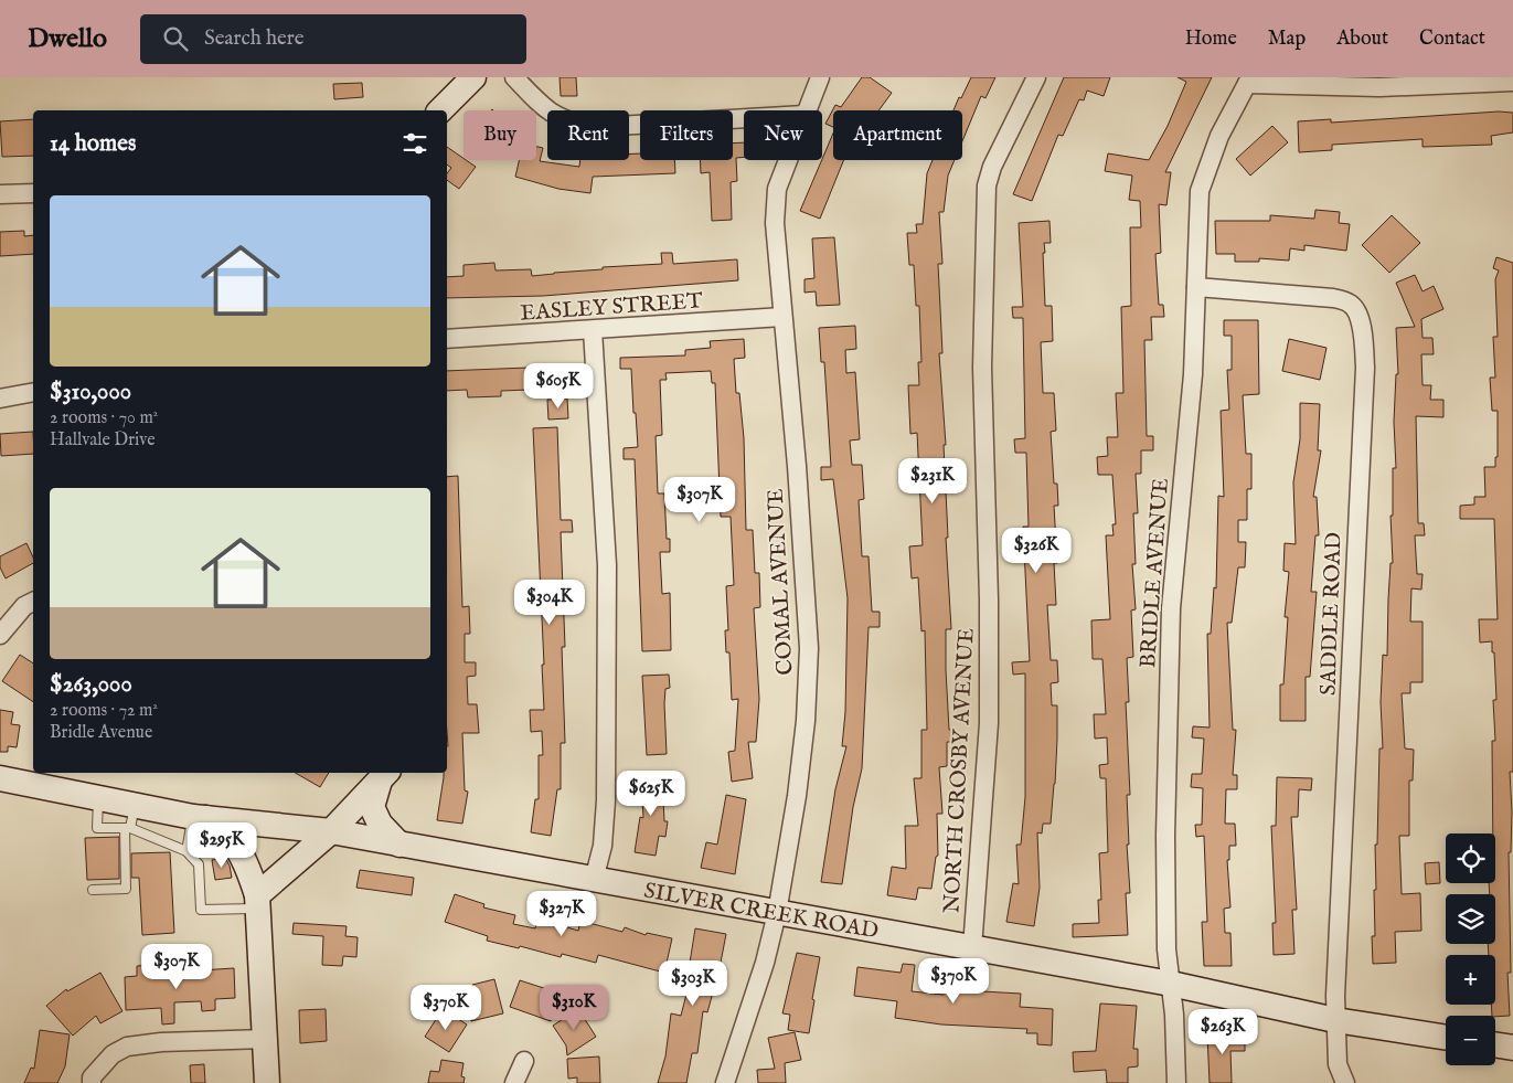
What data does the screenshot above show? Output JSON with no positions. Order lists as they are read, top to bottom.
{
  "streets": {
    "street": [
      "EASLEY STREET",
      "BRIDLE AVENUE",
      "COMAL AVENUE",
      "SADDLE ROAD",
      "NORTH CROSBY AVENUE",
      "SILVER CREEK ROAD"
    ]
  },
  "crossings": [
    ["EASLEY STREET", "COMAL AVENUE"],
    ["BRIDLE AVENUE", "SADDLE ROAD"],
    ["BRIDLE AVENUE", "SILVER CREEK ROAD"],
    ["COMAL AVENUE", "SILVER CREEK ROAD"],
    ["SADDLE ROAD", "SILVER CREEK ROAD"],
    ["NORTH CROSBY AVENUE", "SILVER CREEK ROAD"]
  ],
  "page": {
    "header": "Dwello",
    "search": "Search here",
    "nav": [
      "Home",
      "Map",
      "About",
      "Contact"
    ],
    "chip": [
      "Buy",
      "Rent",
      "Filters",
      "New",
      "Apartment"
    ],
    "heading": "14 homes",
    "list": [
      {
        "name": "$310,000",
        "note": "2 rooms · 70 m² · Hallvale Drive"
      },
      {
        "name": "$263,000",
        "note": "2 rooms · 72 m² · Bridle Avenue"
      }
    ],
    "price": [
      "$605K",
      "$231K",
      "$307K",
      "$326K",
      "$304K",
      "$625K",
      "$295K",
      "$327K",
      "$307K",
      "$370K",
      "$303K",
      "$370K",
      "$310K",
      "$263K"
    ],
    "map_buttons": ["+", "−"]
  }
}
